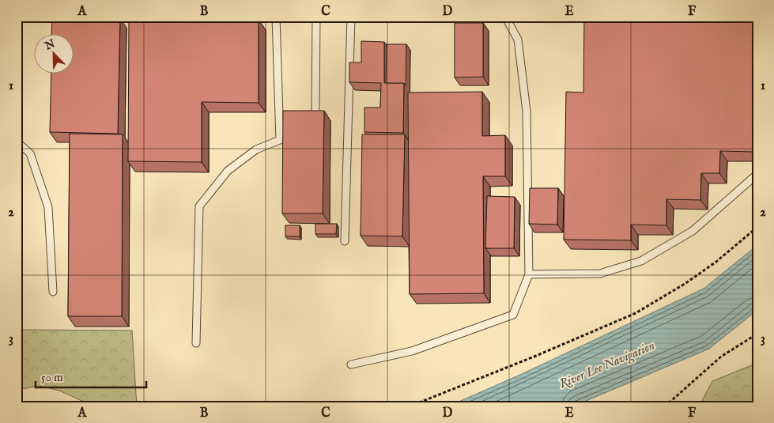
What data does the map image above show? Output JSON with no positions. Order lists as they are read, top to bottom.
{
  "water": ["River Lee Navigation"],
  "scale_bar": "50 m",
  "north": "top left",
  "grid": {
    "columns": [
      "A",
      "B",
      "C",
      "D",
      "E",
      "F"
    ],
    "rows": ["1", "2", "3"]
  }
}
